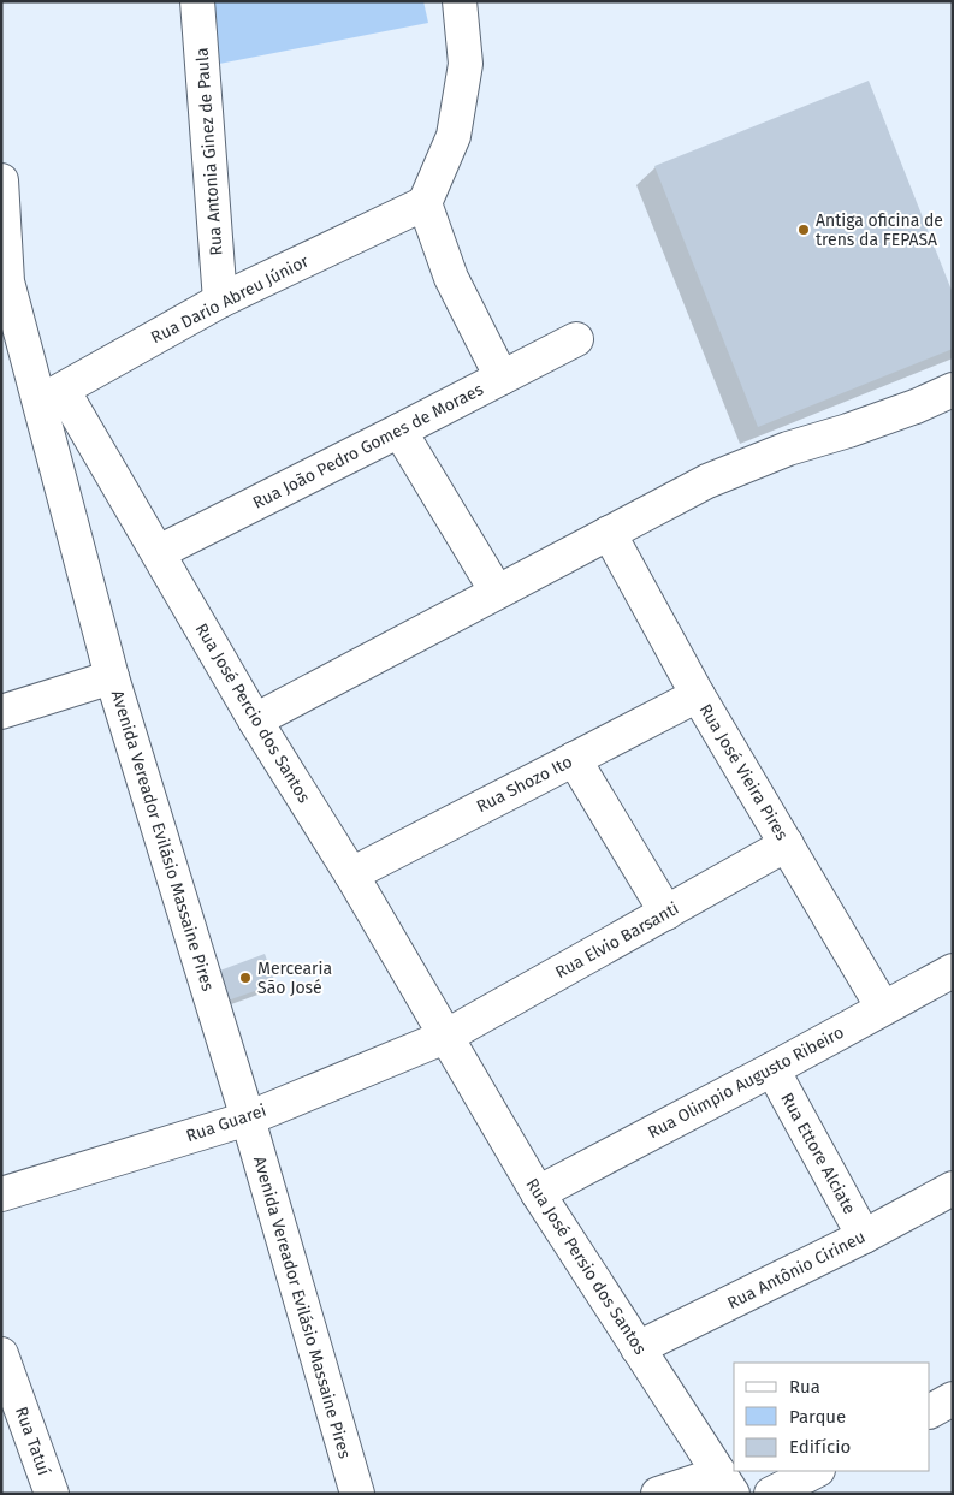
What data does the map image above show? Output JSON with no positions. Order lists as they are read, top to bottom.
{
  "streets": {
    "street": [
      "Rua Antonia Ginez de Paula",
      "Rua Dario Abreu Júnior",
      "Rua João Pedro Gomes de Moraes",
      "Rua José Percio dos Santos",
      "Rua José Vieira Pires",
      "Rua Shozo Ito",
      "Avenida Vereador Evilásio Massaine Pires",
      "Rua Elvio Barsanti",
      "Rua Olimpio Augusto Ribeiro",
      "Rua Guarei",
      "Rua Ettore Alciate",
      "Rua José Persio dos Santos",
      "Rua Antônio Cirineu",
      "Rua Tatuí"
    ]
  },
  "crossings": [
    ["Rua Antonia Ginez de Paula", "Rua Dario Abreu Júnior"],
    ["Rua Dario Abreu Júnior", "Rua José Percio dos Santos"],
    ["Rua Dario Abreu Júnior", "Avenida Vereador Evilásio Massaine Pires"],
    ["Rua João Pedro Gomes de Moraes", "Rua José Percio dos Santos"],
    ["Rua José Percio dos Santos", "Rua Shozo Ito"],
    ["Rua José Percio dos Santos", "Avenida Vereador Evilásio Massaine Pires"],
    ["Rua José Percio dos Santos", "Rua Elvio Barsanti"],
    ["Rua José Percio dos Santos", "Rua Guarei"],
    ["Rua José Percio dos Santos", "Rua José Persio dos Santos"],
    ["Rua José Vieira Pires", "Rua Shozo Ito"],
    ["Rua José Vieira Pires", "Rua Elvio Barsanti"],
    ["Rua José Vieira Pires", "Rua Olimpio Augusto Ribeiro"],
    ["Avenida Vereador Evilásio Massaine Pires", "Rua Guarei"],
    ["Rua Elvio Barsanti", "Rua Guarei"],
    ["Rua Elvio Barsanti", "Rua José Persio dos Santos"],
    ["Rua Olimpio Augusto Ribeiro", "Rua Ettore Alciate"],
    ["Rua Olimpio Augusto Ribeiro", "Rua José Persio dos Santos"],
    ["Rua Guarei", "Rua José Persio dos Santos"],
    ["Rua Ettore Alciate", "Rua Antônio Cirineu"],
    ["Rua José Persio dos Santos", "Rua Antônio Cirineu"]
  ],
  "places": ["Antiga oficina de trens da FEPASA", "Mercearia São José"],
  "legend": ["Rua", "Parque", "Edifício"]
}
